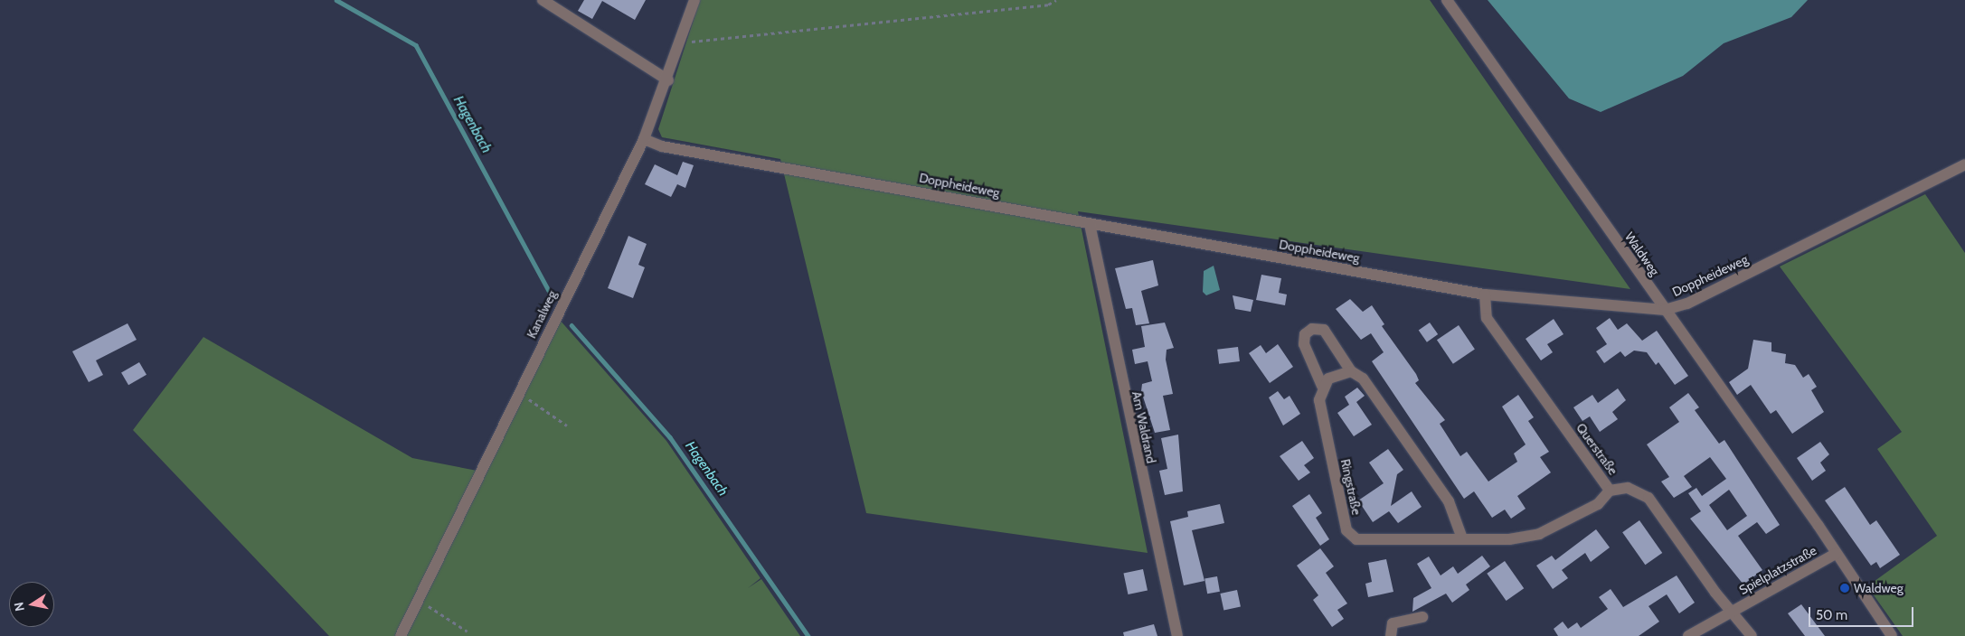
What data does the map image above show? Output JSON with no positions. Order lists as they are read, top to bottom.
{
  "streets": {
    "street": [
      "Doppheideweg",
      "Waldweg",
      "Kanalweg",
      "Am Waldrand",
      "Querstraße",
      "Ringstraße",
      "Spielplatzstraße"
    ]
  },
  "crossings": [
    ["Doppheideweg", "Waldweg"],
    ["Doppheideweg", "Kanalweg"],
    ["Doppheideweg", "Am Waldrand"],
    ["Doppheideweg", "Querstraße"],
    ["Waldweg", "Spielplatzstraße"],
    ["Querstraße", "Ringstraße"],
    ["Querstraße", "Spielplatzstraße"]
  ],
  "water": ["Hagenbach"],
  "places": ["Waldweg"],
  "scale_bar": "50 m",
  "north": "left"
}
